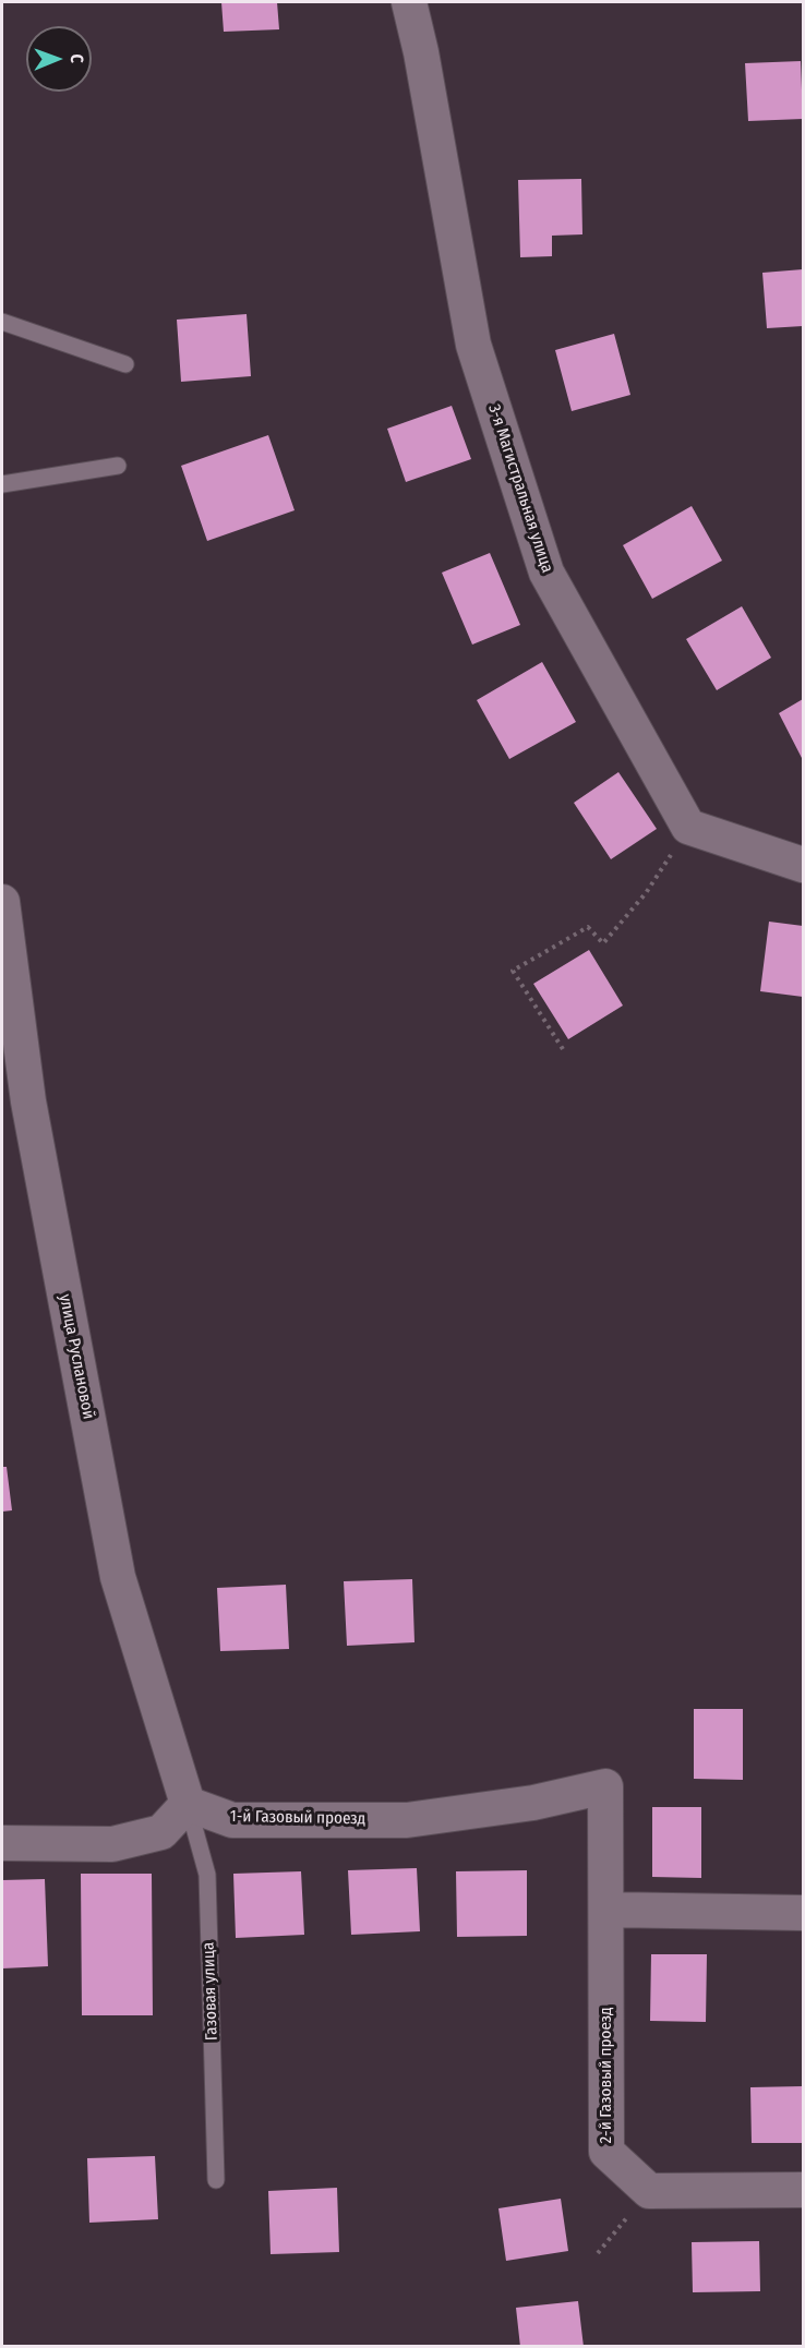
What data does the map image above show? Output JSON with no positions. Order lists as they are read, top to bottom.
{
  "streets": {
    "street": [
      "3-я Магистральная улица",
      "улица Руслановой",
      "1-й Газовый проезд",
      "2-й Газовый проезд"
    ],
    "lane": ["Газовая улица"]
  },
  "crossings": [
    ["улица Руслановой", "1-й Газовый проезд"],
    ["улица Руслановой", "Газовая улица"],
    ["1-й Газовый проезд", "Газовая улица"],
    ["1-й Газовый проезд", "2-й Газовый проезд"]
  ],
  "north": "right"
}
